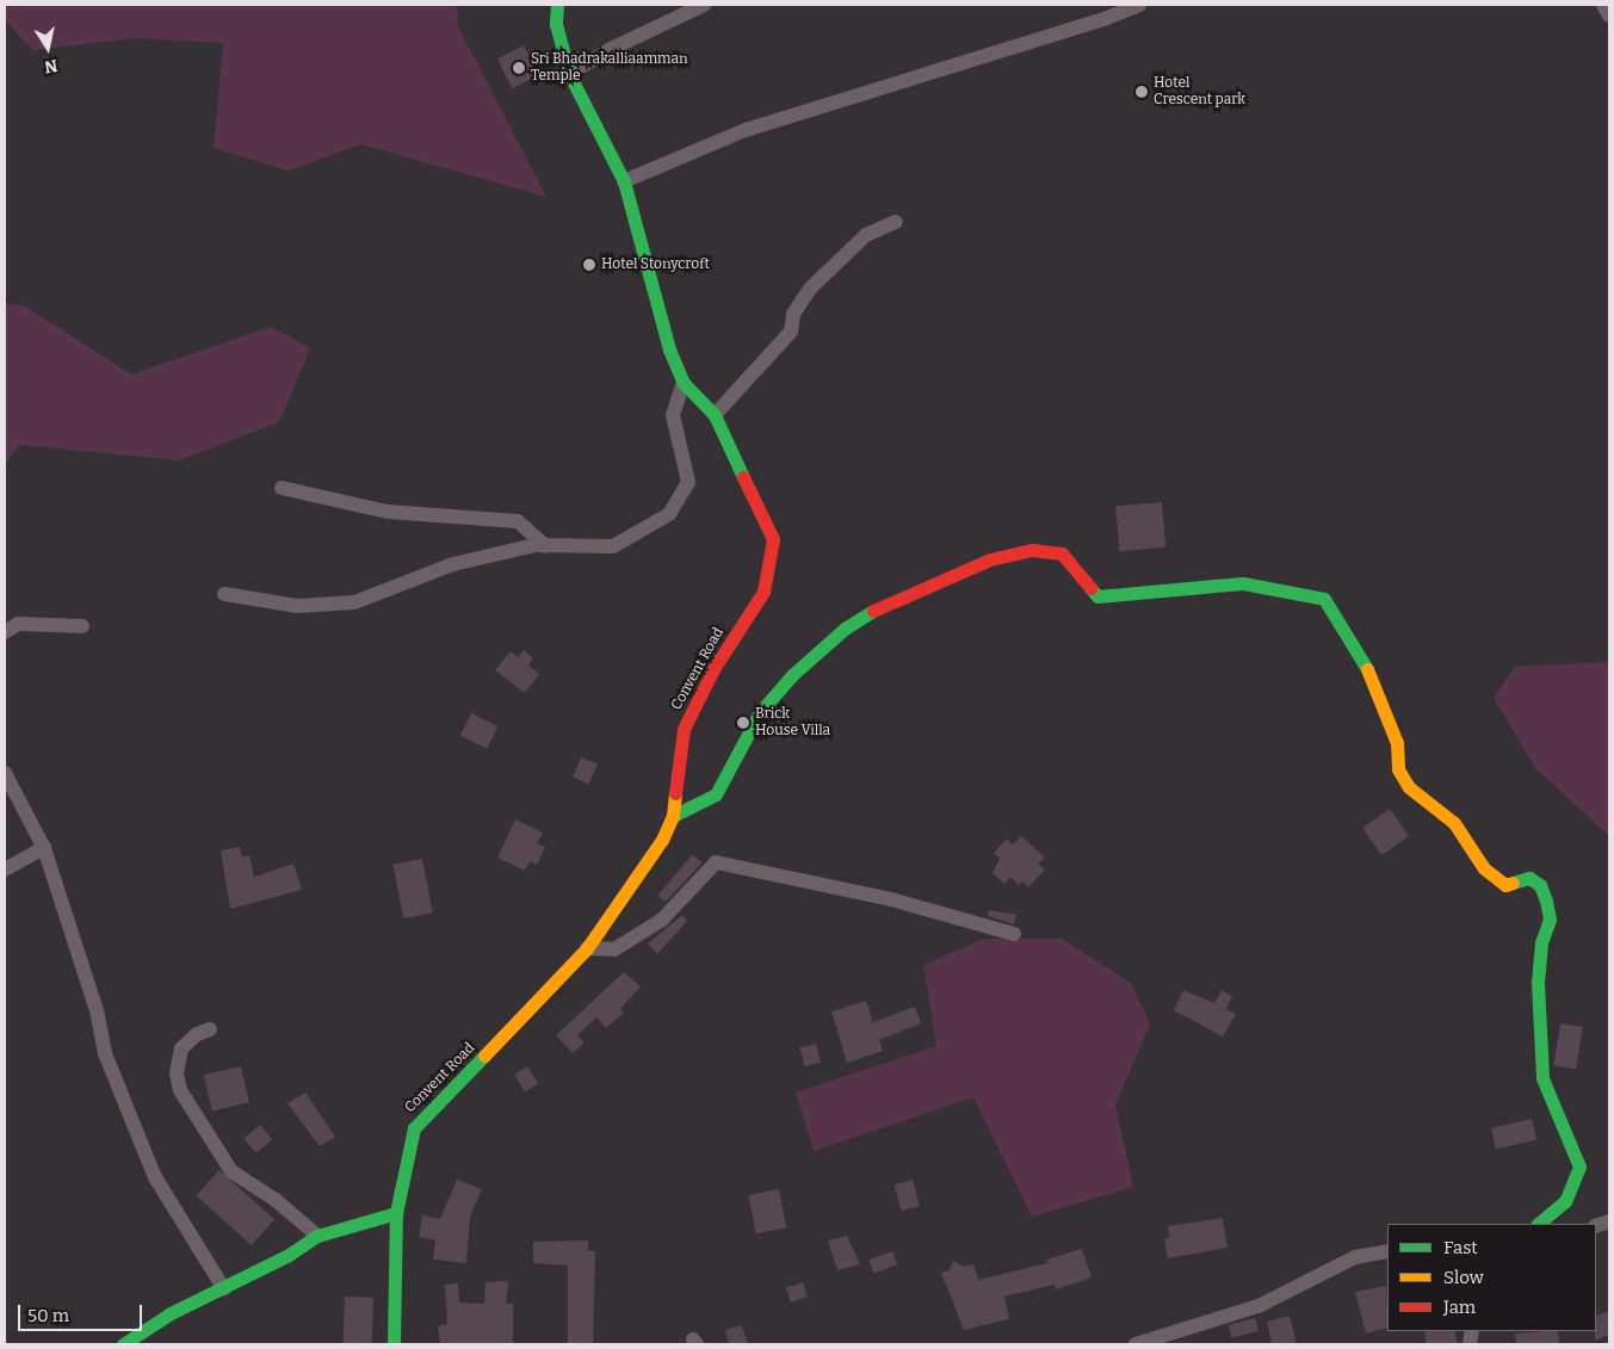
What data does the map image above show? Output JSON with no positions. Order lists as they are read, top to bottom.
{
  "streets": {
    "street": ["Convent Road"]
  },
  "places": [
    "Sri Bhadrakalliaamman Temple",
    "Hotel Crescent park",
    "Hotel Stonycroft",
    "Brick House Villa"
  ],
  "legend": ["Fast", "Slow", "Jam"],
  "scale_bar": "50 m",
  "north": "bottom"
}
